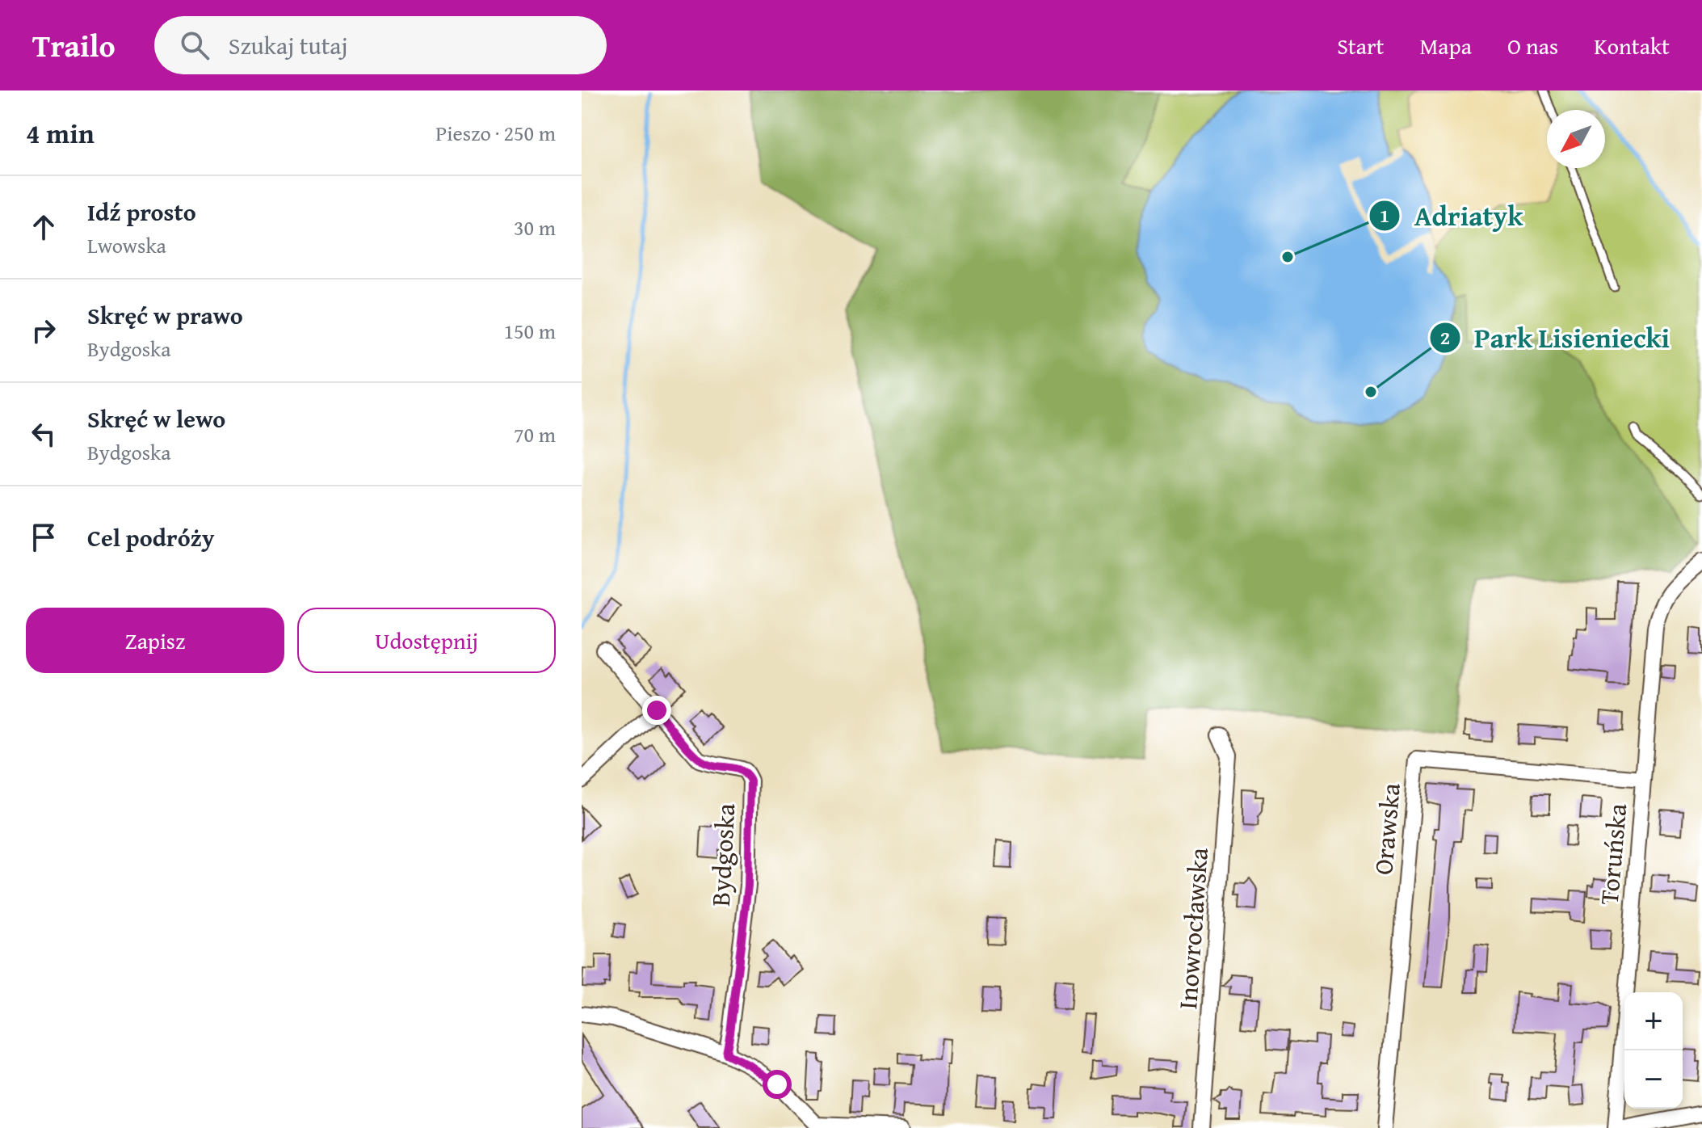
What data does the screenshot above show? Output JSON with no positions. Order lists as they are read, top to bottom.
{
  "streets": {
    "street": [
      "Orawska",
      "Toruńska",
      "Bydgoska",
      "Inowrocławska"
    ]
  },
  "crossings": [
    ["Orawska", "Toruńska"]
  ],
  "places": ["Adriatyk", "Park Lisieniecki"],
  "north": "bottom left",
  "page": {
    "header": "Trailo",
    "search": "Szukaj tutaj",
    "nav": [
      "Start",
      "Mapa",
      "O nas",
      "Kontakt"
    ],
    "heading": ["4 min", "Pieszo · 250 m"],
    "list": [
      ["Idź prosto", "Lwowska", "30 m"],
      ["Skręć w prawo", "Bydgoska", "150 m"],
      ["Skręć w lewo", "Bydgoska", "70 m"],
      "Cel podróży"
    ],
    "buttons": ["Zapisz", "Udostępnij"],
    "map_buttons": ["+", "−"]
  }
}
